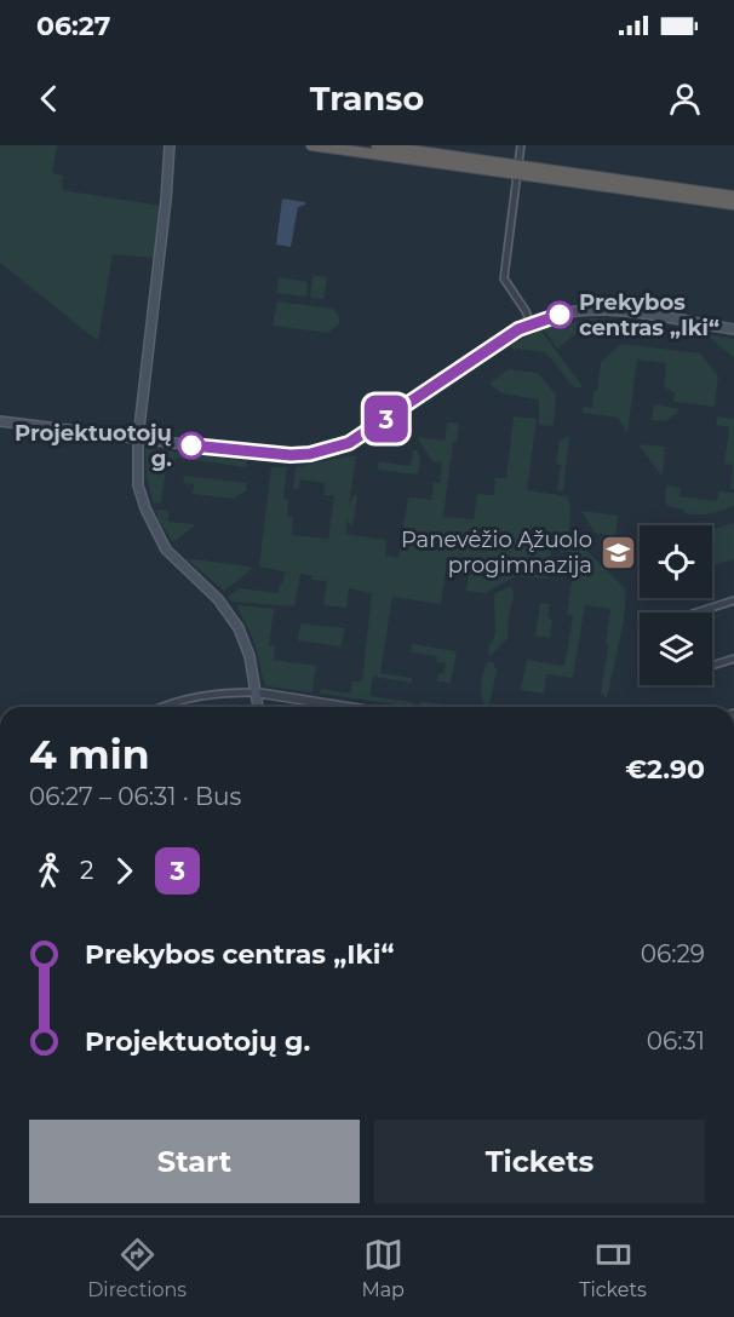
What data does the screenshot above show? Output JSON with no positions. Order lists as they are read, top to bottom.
{
  "places": {
    "other": ["Prekybos centras „Iki“", "Projektuotojų g."],
    "school or university": ["Panevėžio Ąžuolo progimnazija"]
  },
  "lines": ["bus line 3"],
  "page": {
    "status": "06:27",
    "header": "Transo",
    "on_map": "3",
    "heading": ["4 min", "06:27 – 06:31 · Bus", "€2.90"],
    "legs": ["2", "3"],
    "list": [
      {
        "name": "Prekybos centras „Iki“",
        "value": "06:29"
      },
      {
        "name": "Projektuotojų g.",
        "value": "06:31"
      }
    ],
    "buttons": ["Start", "Tickets"],
    "tabs": ["Directions", "Map", "Tickets"]
  }
}
